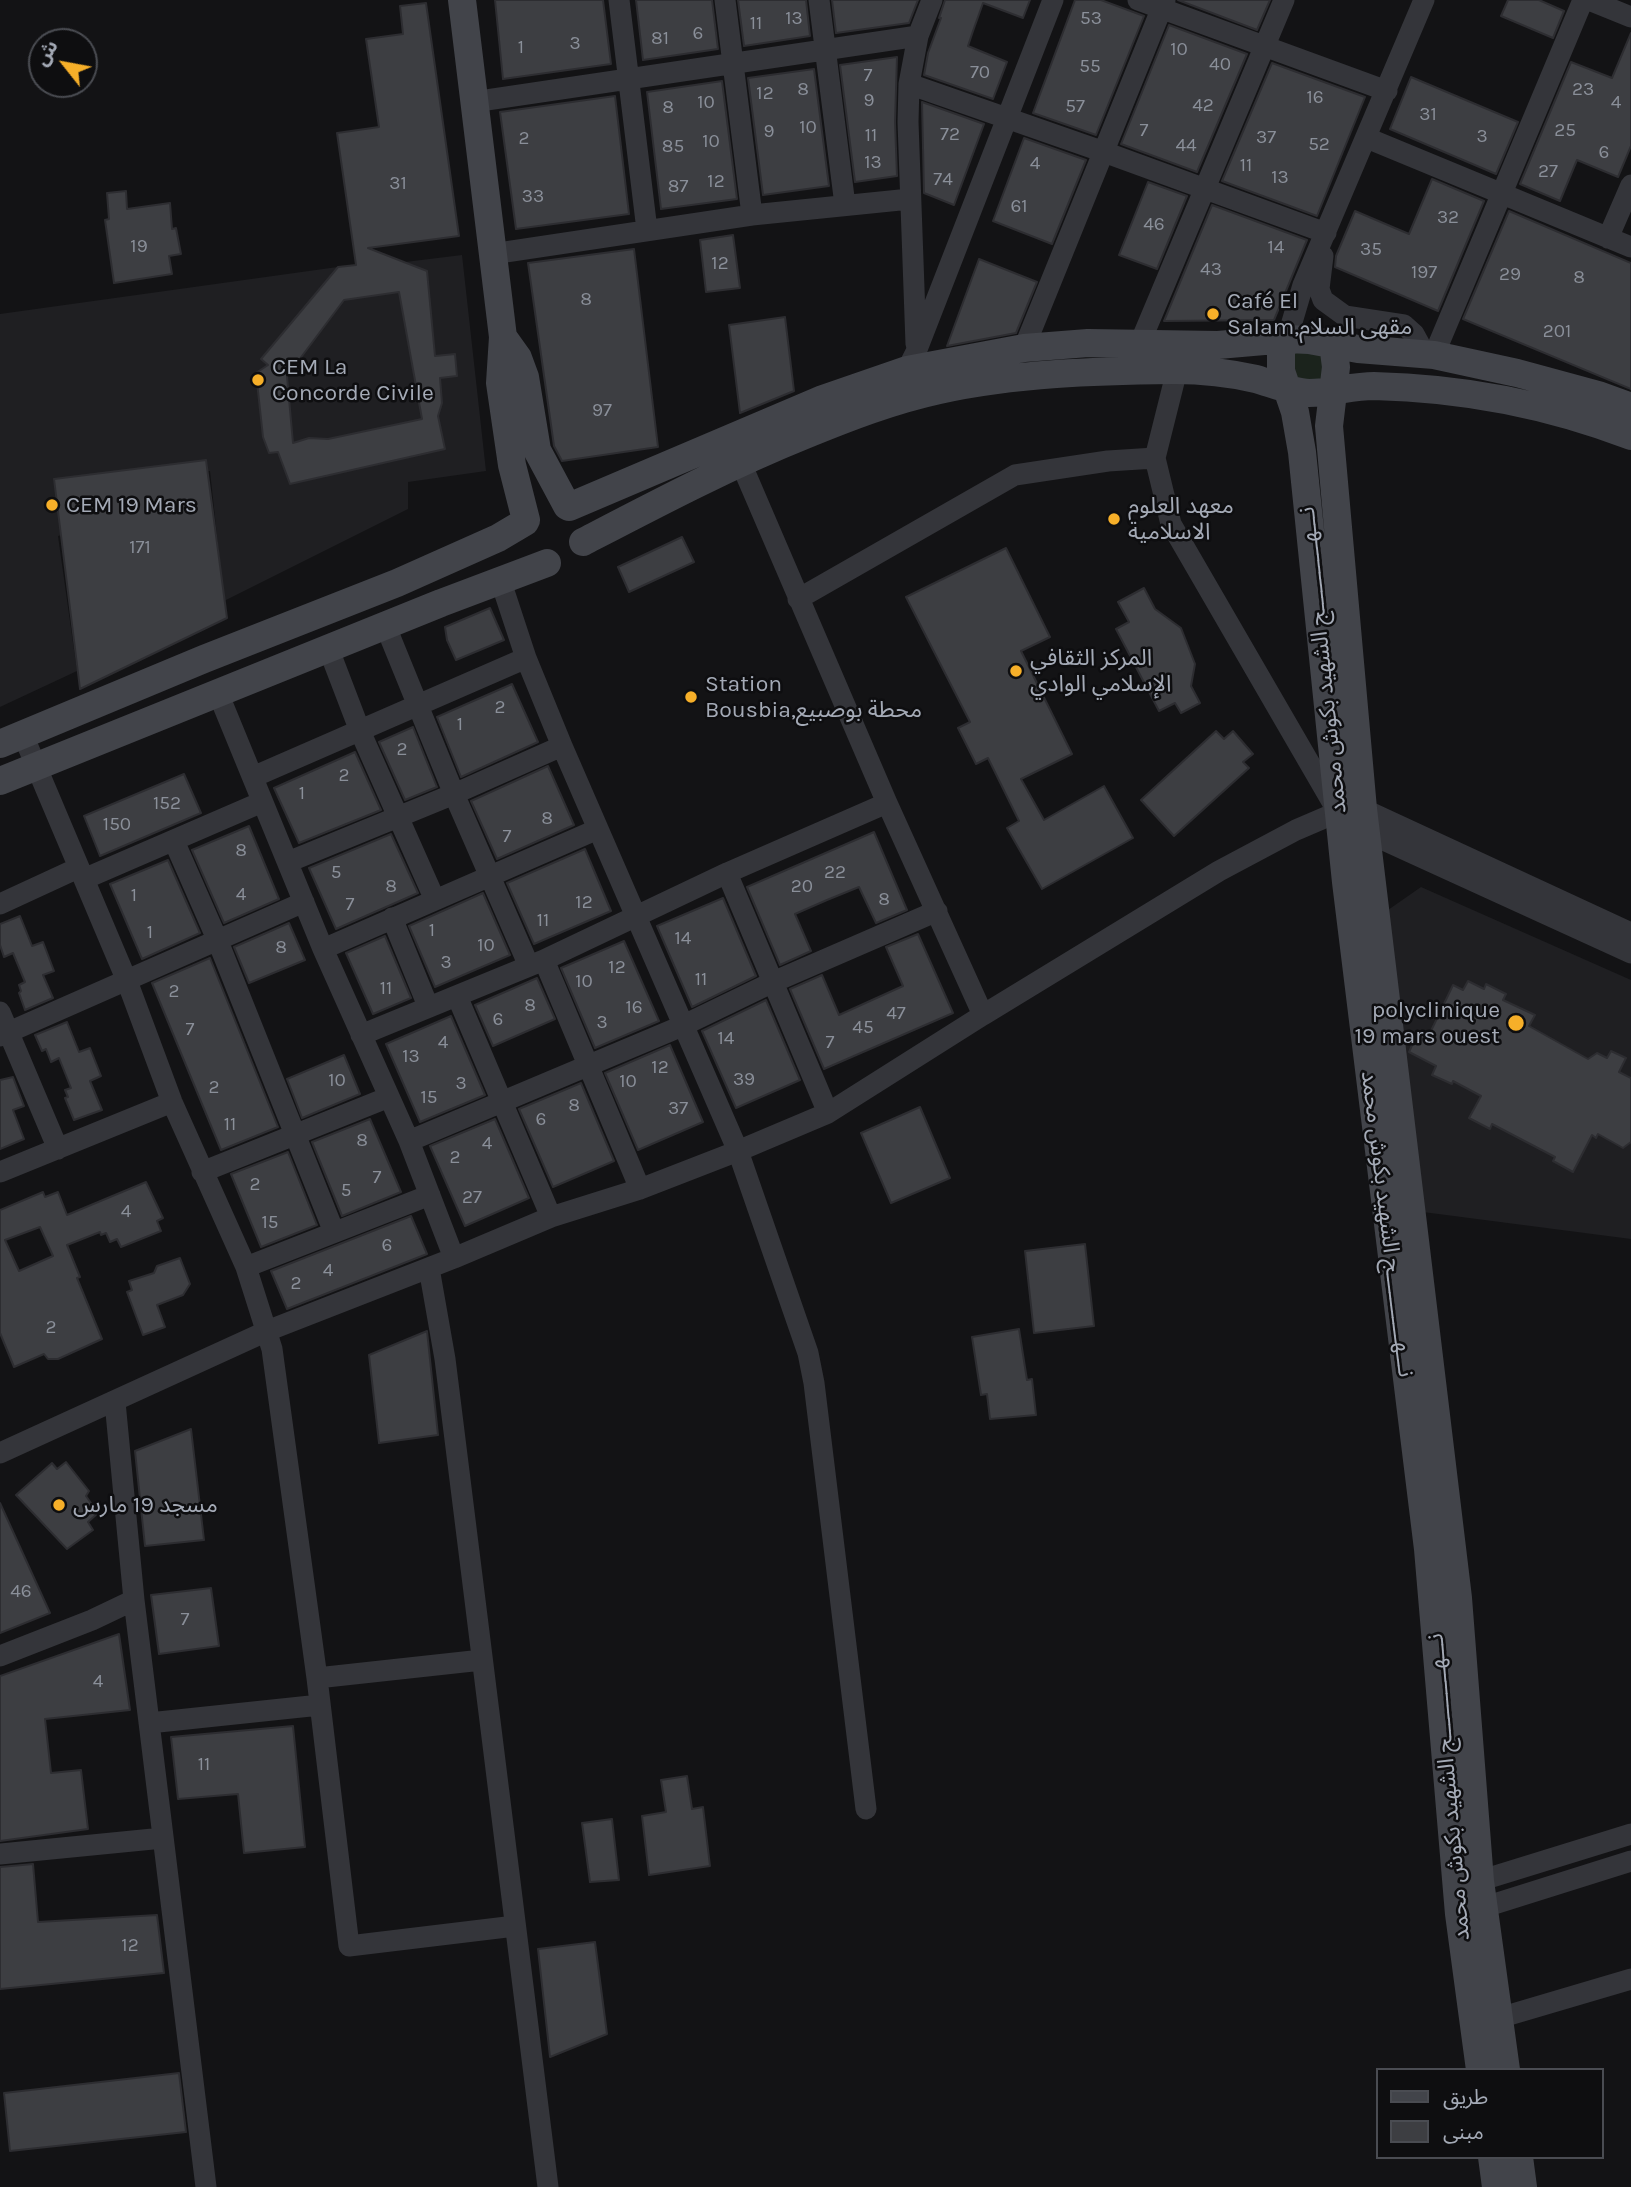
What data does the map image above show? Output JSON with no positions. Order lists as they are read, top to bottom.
{
  "streets": {
    "main road": ["نـــهـــــــــــج الشهيد بكوش محمد"]
  },
  "places": [
    "Café El Salam,مقهى السلام",
    "CEM La Concorde Civile",
    "CEM 19 Mars",
    "معهد العلوم الاسلامية",
    "المركز الثقافي الإسلامي الوادي",
    "Station Bousbia,محطة بوصبيع",
    "polyclinique 19 mars ouest",
    "مسجد 19 مارس"
  ],
  "house_numbers": [
    "13",
    "53",
    "11",
    "6",
    "81",
    "3",
    "1",
    "10",
    "40",
    "55",
    "70",
    "7",
    "8",
    "23",
    "12",
    "16",
    "9",
    "10",
    "4",
    "42",
    "57",
    "8",
    "31",
    "10",
    "7",
    "25",
    "9",
    "72",
    "11",
    "3",
    "37",
    "2",
    "10",
    "52",
    "44",
    "85",
    "6",
    "13",
    "4",
    "11",
    "27",
    "13",
    "74",
    "12",
    "31",
    "87",
    "33",
    "61",
    "32",
    "46",
    "19",
    "14",
    "35",
    "12",
    "43",
    "197",
    "29",
    "8",
    "8",
    "201",
    "97",
    "171",
    "2",
    "1",
    "2",
    "2",
    "1",
    "152",
    "8",
    "150",
    "7",
    "8",
    "5",
    "22",
    "8",
    "20",
    "4",
    "1",
    "8",
    "12",
    "7",
    "11",
    "1",
    "1",
    "14",
    "10",
    "8",
    "3",
    "12",
    "11",
    "10",
    "11",
    "2",
    "8",
    "16",
    "47",
    "6",
    "3",
    "45",
    "7",
    "14",
    "4",
    "7",
    "13",
    "12",
    "39",
    "10",
    "10",
    "3",
    "2",
    "15",
    "8",
    "37",
    "6",
    "11",
    "8",
    "4",
    "2",
    "7",
    "2",
    "5",
    "27",
    "4",
    "15",
    "6",
    "4",
    "2",
    "2",
    "46",
    "7",
    "4",
    "11",
    "12"
  ],
  "legend": ["طريق", "مبنى"],
  "north": "top left"
}
